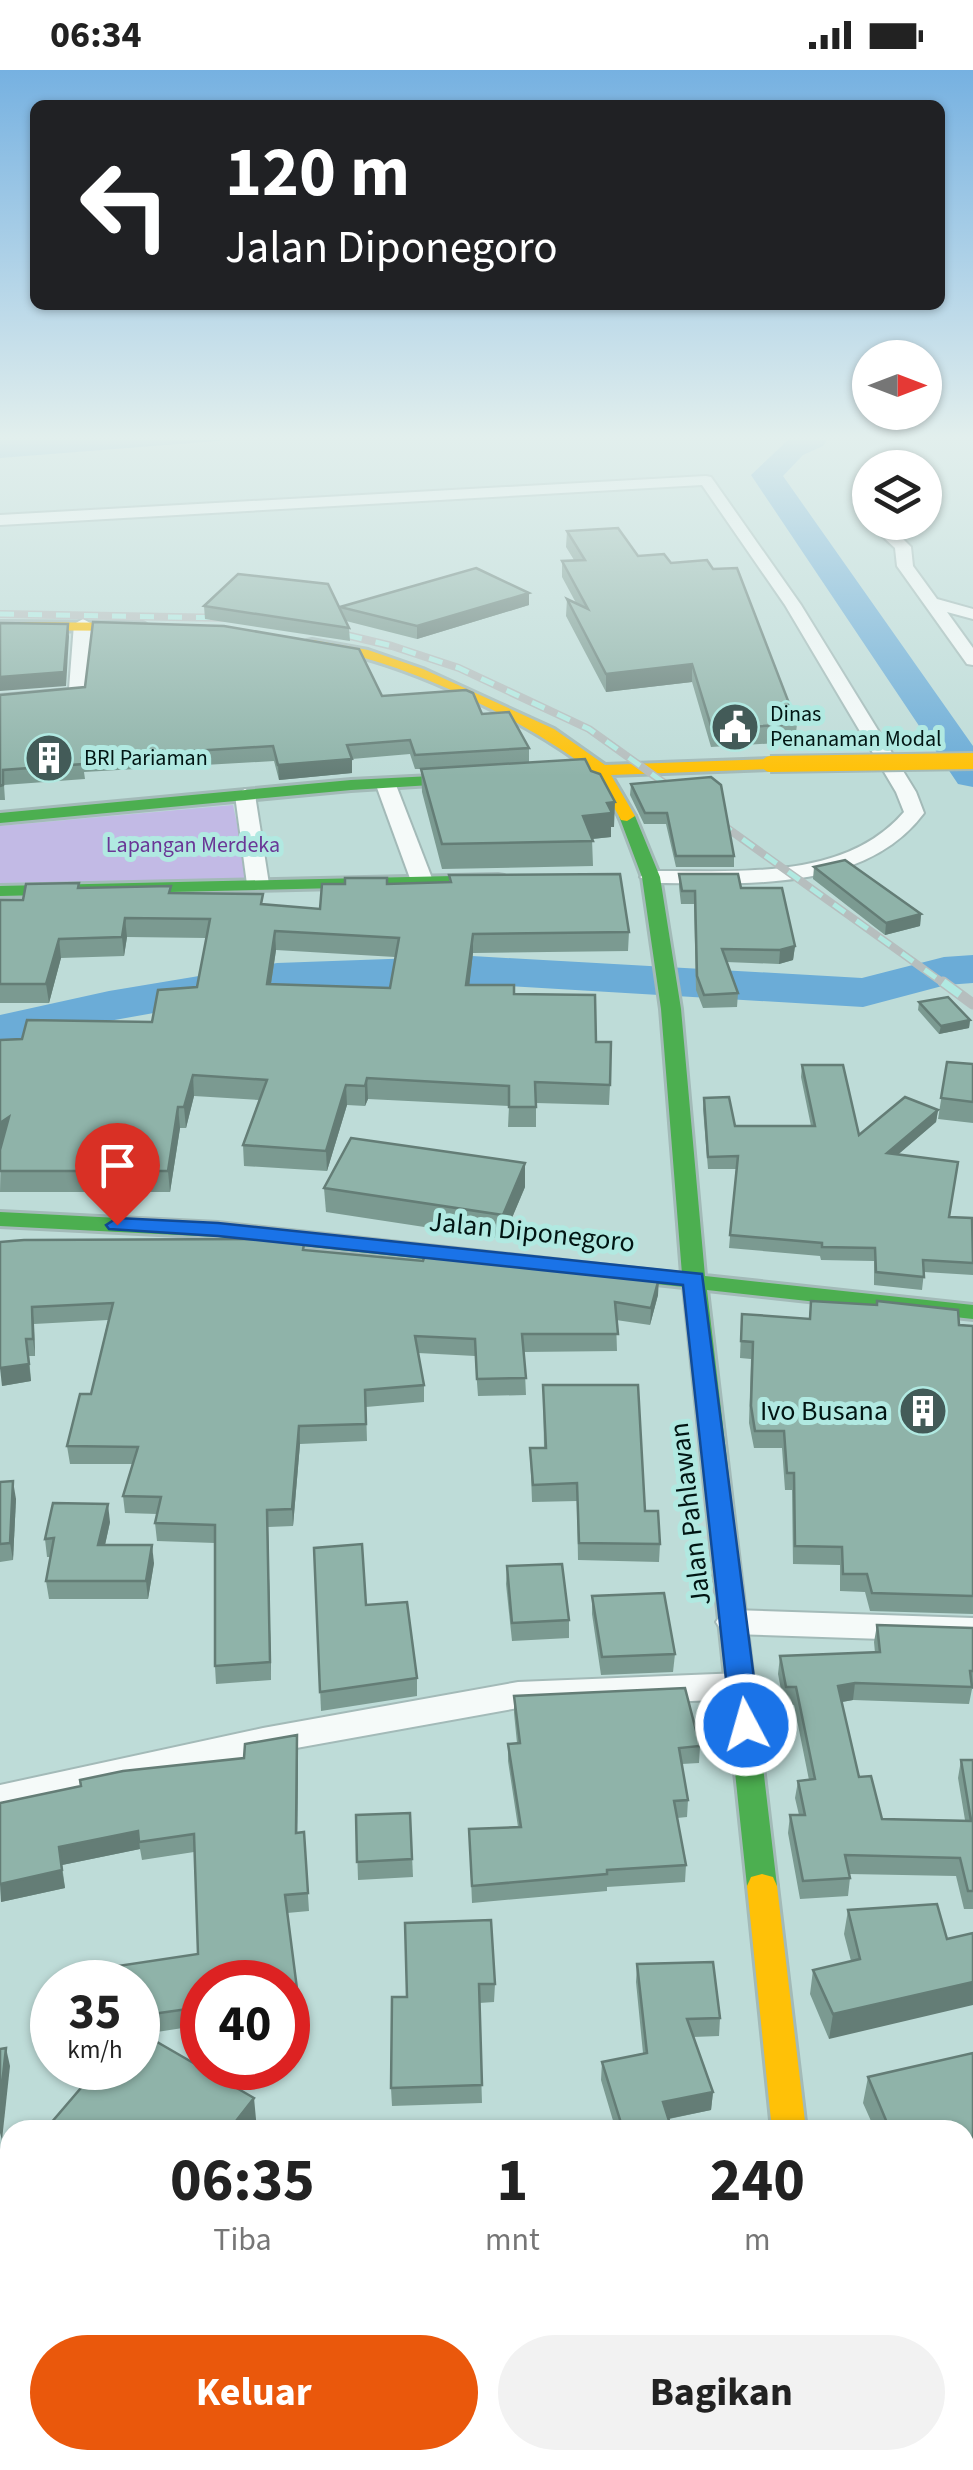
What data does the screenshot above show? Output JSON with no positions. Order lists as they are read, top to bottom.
{
  "streets": {
    "street": ["Jalan Diponegoro", "Jalan Pahlawan"]
  },
  "crossings": [
    ["Jalan Diponegoro", "Jalan Pahlawan"]
  ],
  "parks": ["Lapangan Merdeka"],
  "places": {
    "public building": ["Dinas Penanaman Modal"],
    "building": ["BRI Pariaman", "Ivo Busana"]
  },
  "north": "right",
  "page": {
    "status": "06:34",
    "turn": ["120 m", "Jalan Diponegoro"],
    "speed": "35 km/h",
    "limit": "40",
    "eta": [
      "06:35",
      "Tiba",
      "1",
      "mnt",
      "240",
      "m"
    ],
    "buttons": ["Keluar", "Bagikan"]
  }
}
